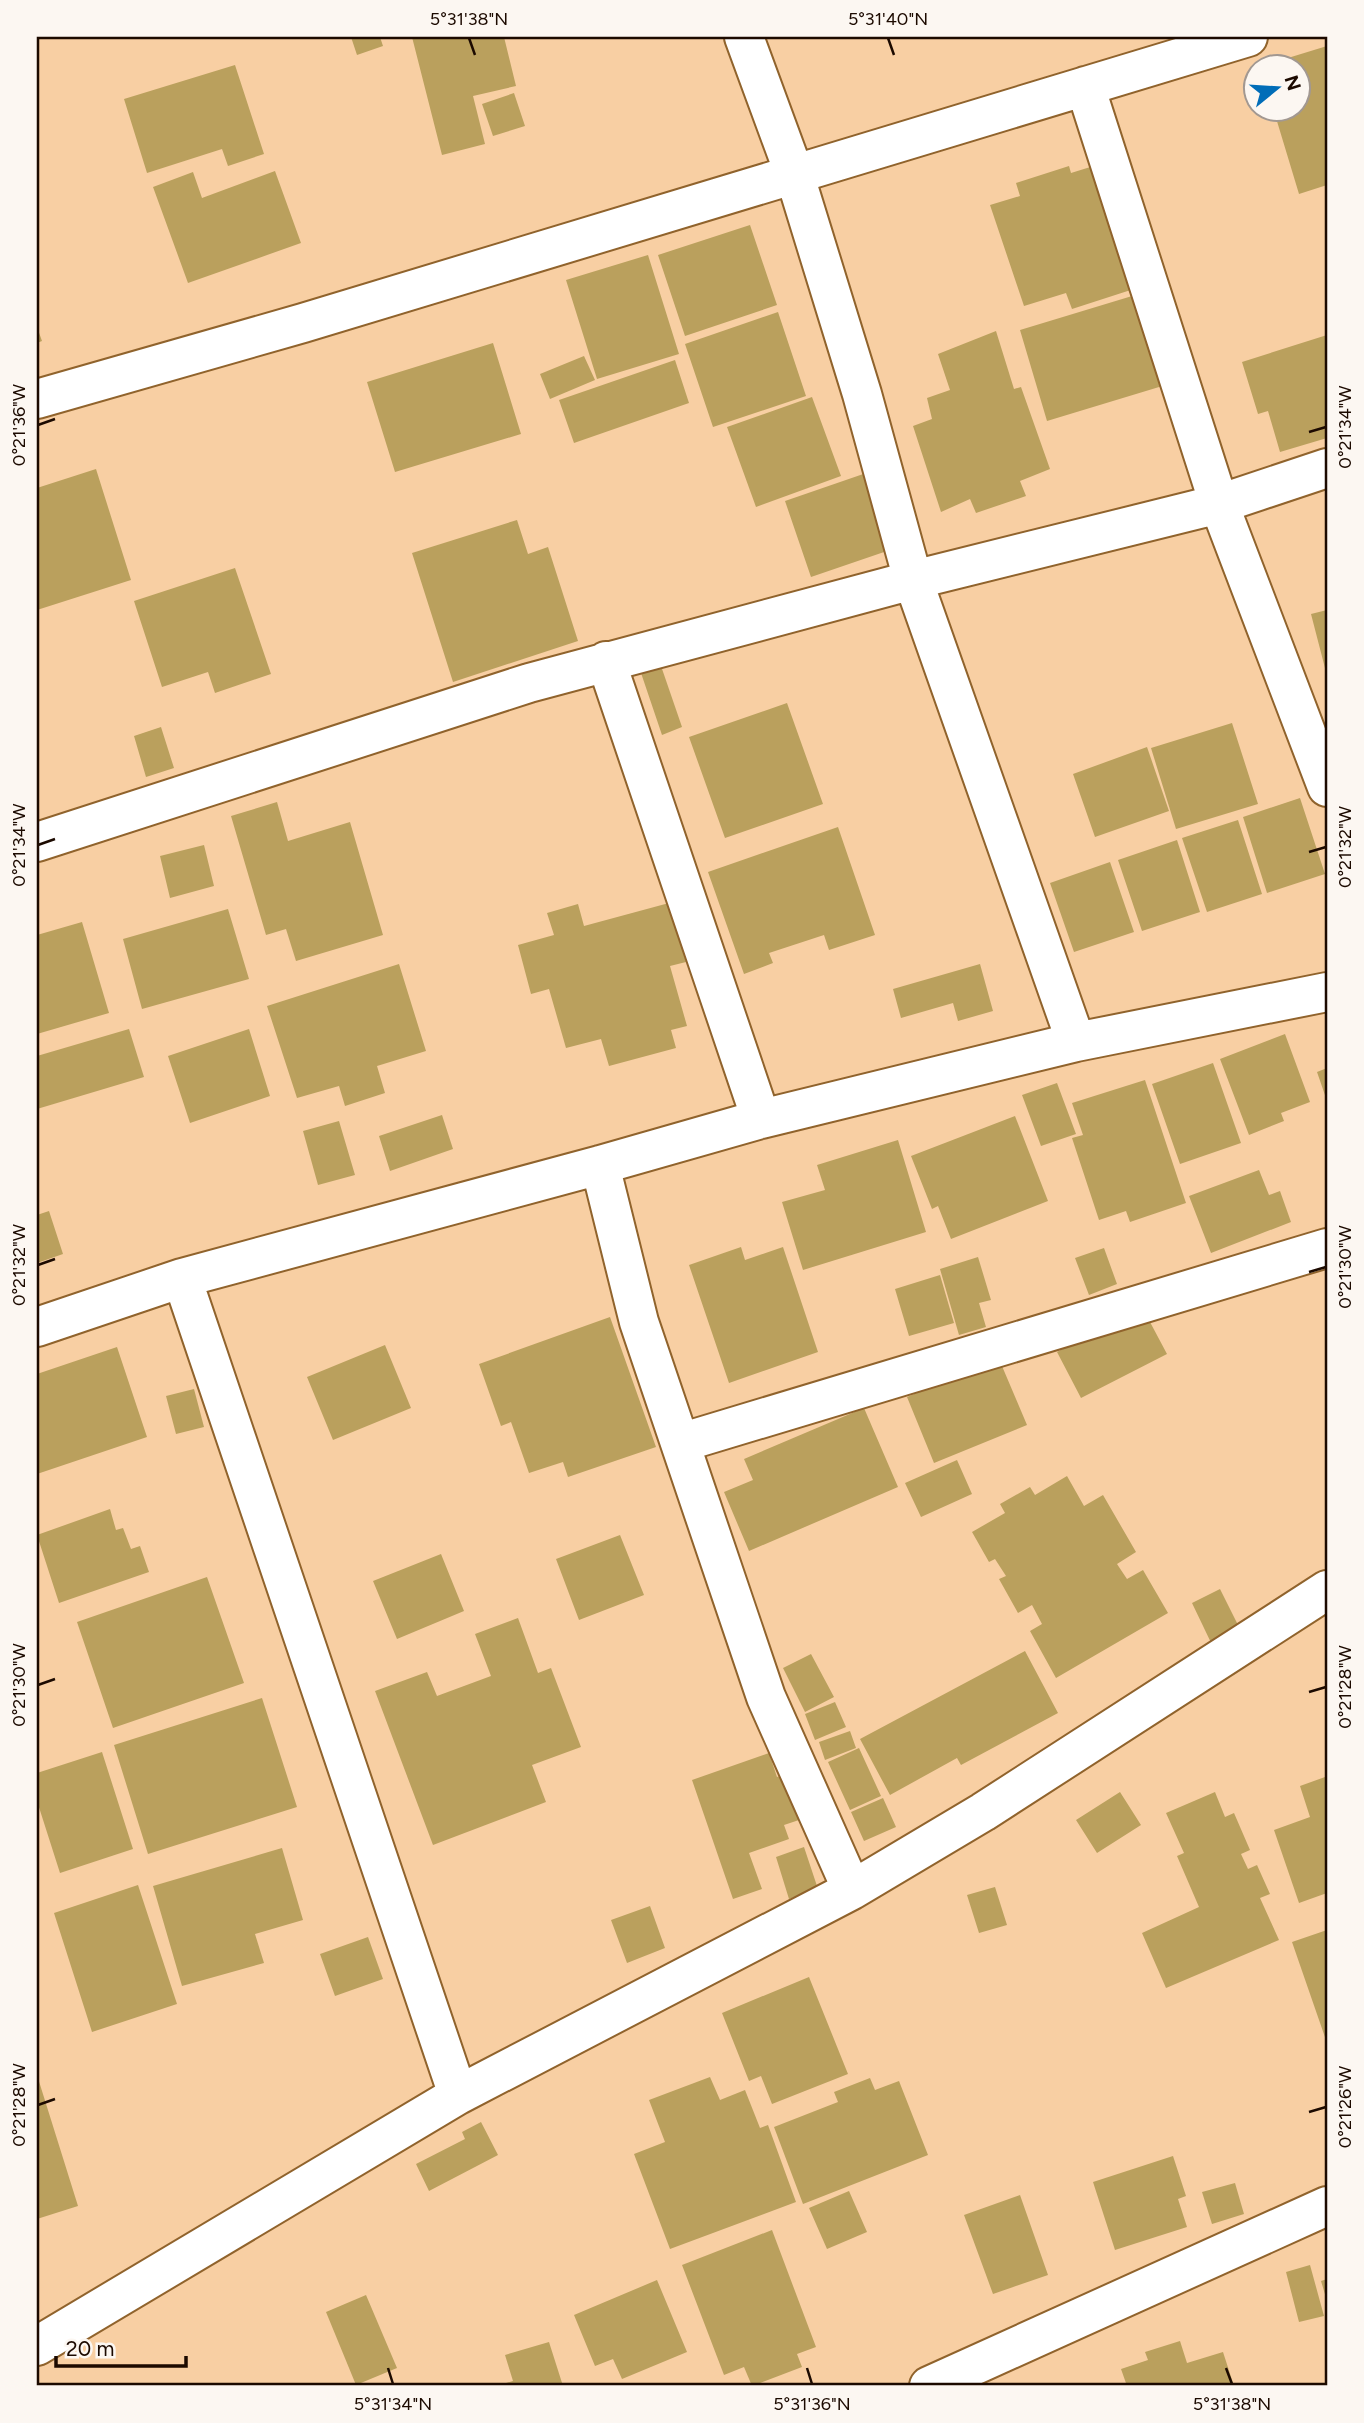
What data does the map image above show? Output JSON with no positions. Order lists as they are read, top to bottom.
{
  "scale_bar": "20 m",
  "north": "right",
  "coordinates": [
    "5°31'38\"N",
    "5°31'40\"N",
    "0°21'36\"W",
    "0°21'34\"W",
    "0°21'32\"W",
    "0°21'30\"W",
    "0°21'28\"W",
    "0°21'26\"W",
    "5°31'34\"N",
    "5°31'36\"N"
  ]
}
